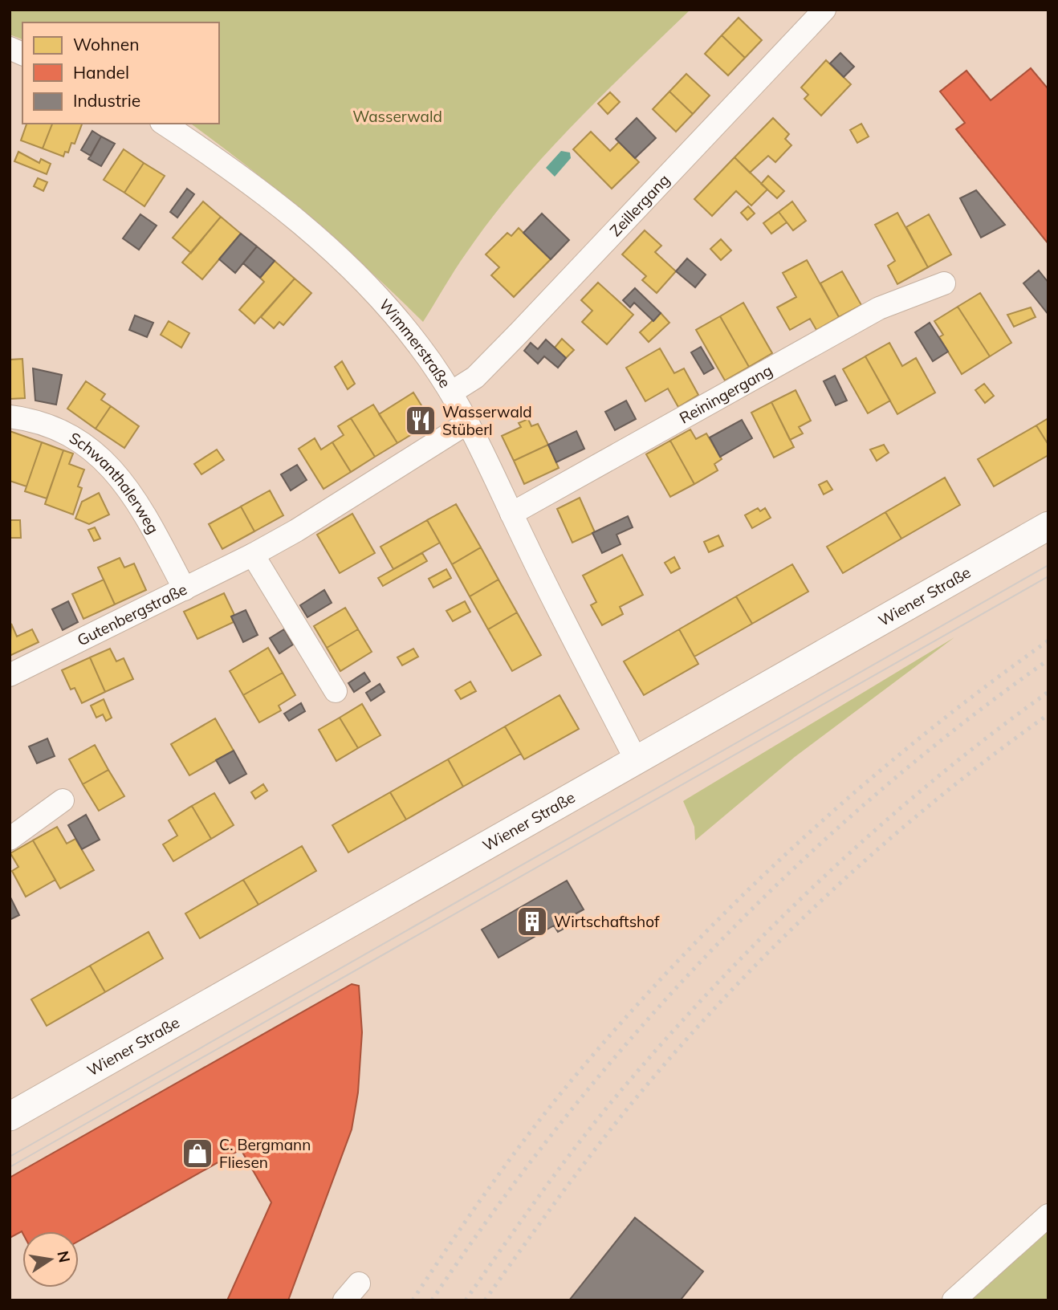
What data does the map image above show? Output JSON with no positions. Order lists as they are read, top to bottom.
{
  "streets": {
    "main road": ["Wiener Straße"],
    "street": [
      "Zeillergang",
      "Wimmerstraße",
      "Reiningergang",
      "Schwanthalerweg",
      "Gutenbergstraße"
    ]
  },
  "crossings": [
    ["Zeillergang", "Wimmerstraße"],
    ["Wimmerstraße", "Reiningergang"],
    ["Wimmerstraße", "Wiener Straße"],
    ["Wimmerstraße", "Gutenbergstraße"],
    ["Schwanthalerweg", "Gutenbergstraße"]
  ],
  "parks": ["Wasserwald"],
  "places": {
    "restaurant": ["Wasserwald Stüberl"],
    "building": ["Wirtschaftshof"],
    "shop": ["C. Bergmann Fliesen"]
  },
  "legend": ["Wohnen", "Handel", "Industrie"],
  "north": "right"
}
